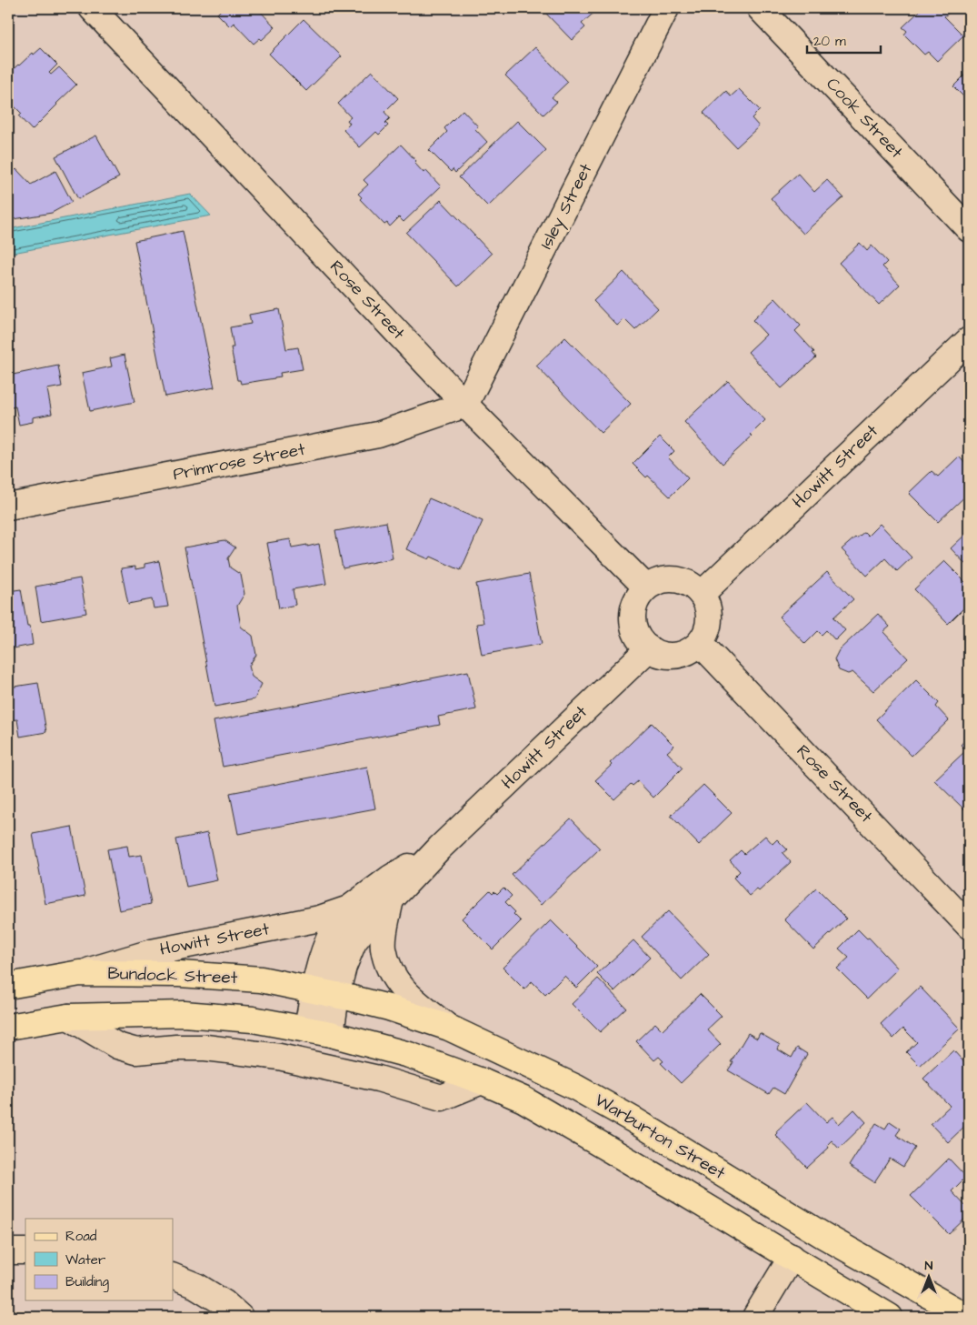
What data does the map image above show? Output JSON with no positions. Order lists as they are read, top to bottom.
{
  "streets": {
    "main road": ["Bundock Street", "Warburton Street"],
    "street": [
      "Cook Street",
      "Isley Street",
      "Rose Street",
      "Primrose Street",
      "Howitt Street"
    ]
  },
  "crossings": [
    ["Isley Street", "Rose Street"],
    ["Isley Street", "Primrose Street"],
    ["Rose Street", "Primrose Street"],
    ["Rose Street", "Howitt Street"],
    ["Howitt Street", "Bundock Street"],
    ["Howitt Street", "Warburton Street"],
    ["Bundock Street", "Warburton Street"]
  ],
  "legend": ["Road", "Water", "Building"],
  "scale_bar": "20 m",
  "north": "top"
}
